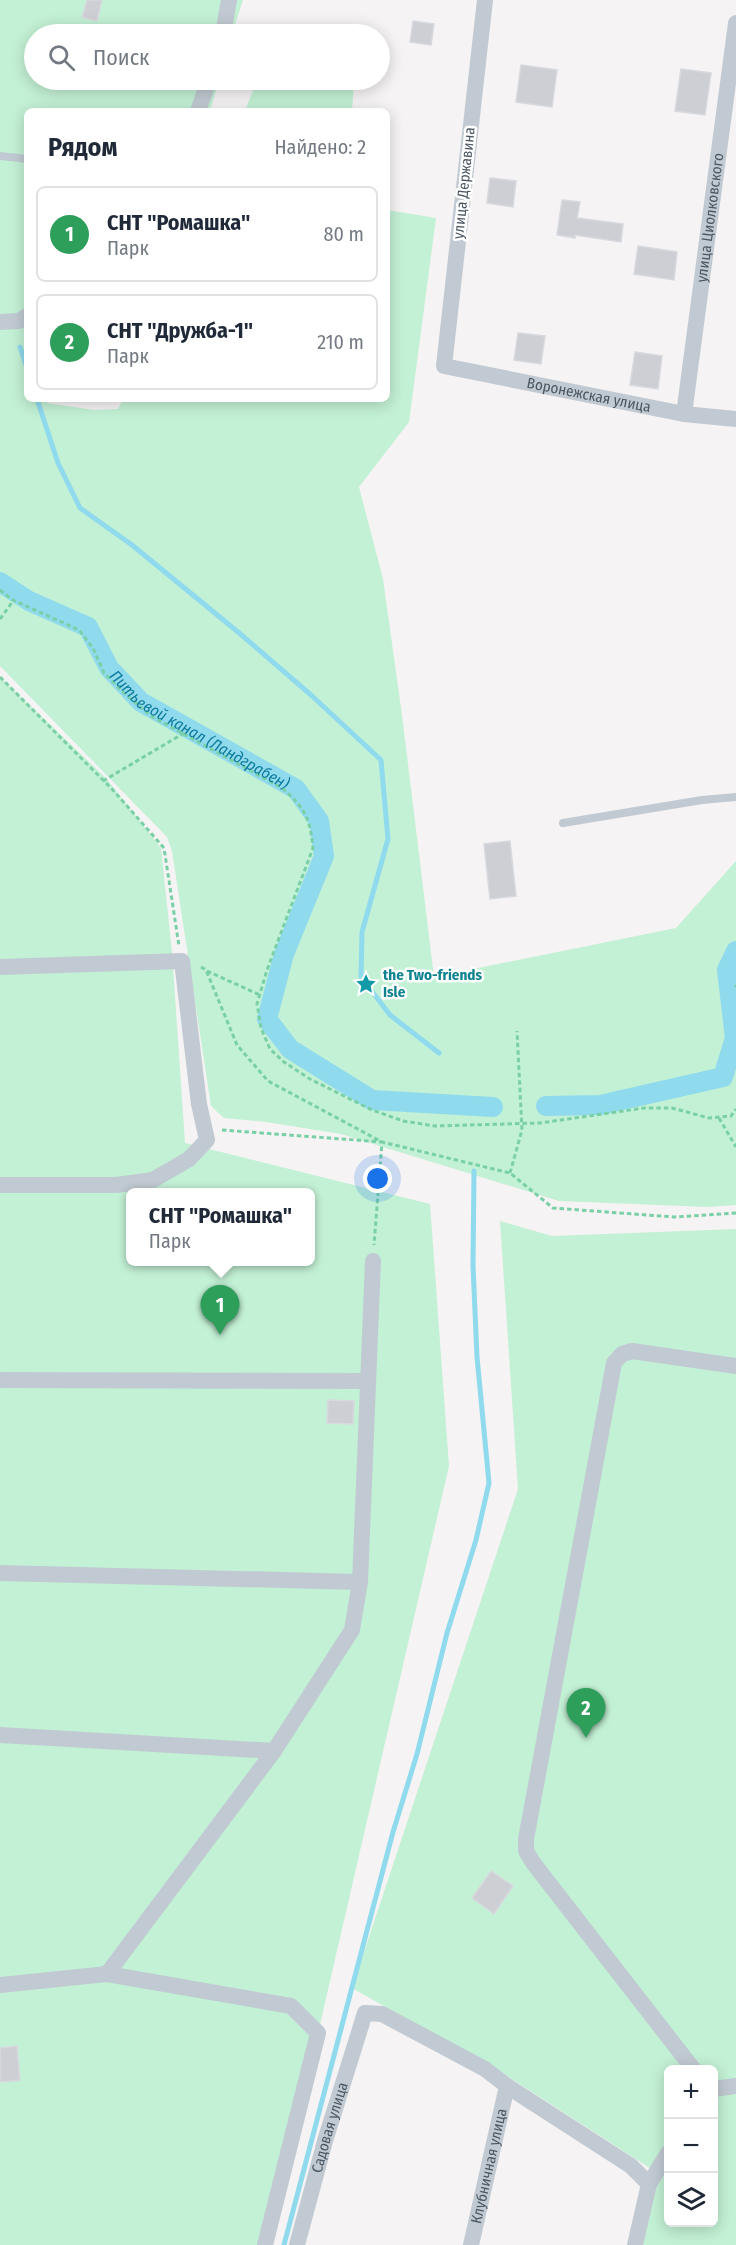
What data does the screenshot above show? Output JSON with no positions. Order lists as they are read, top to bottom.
{
  "streets": {
    "street": [
      "улица Державина",
      "улица Циолковского",
      "Воронежская улица",
      "Садовая улица",
      "Клубничная улица"
    ]
  },
  "crossings": [
    ["улица Державина", "Воронежская улица"],
    ["улица Циолковского", "Воронежская улица"],
    ["Садовая улица", "Клубничная улица"]
  ],
  "water": ["Питьевой канал (Ландграбен)"],
  "places": {
    "place": ["the Two-friends Isle"]
  },
  "page": {
    "search": "Поиск",
    "heading": ["Рядом", "Найдено: 2"],
    "list": [
      {
        "mark": "1",
        "name": "СНТ \"Ромашка\"",
        "note": "Парк",
        "value": "80 m"
      },
      {
        "mark": "2",
        "name": "СНТ \"Дружба-1\"",
        "note": "Парк",
        "value": "210 m"
      }
    ],
    "popup": ["СНТ \"Ромашка\"", "Парк"],
    "pins": ["1", "2"],
    "map_buttons": ["+", "−"]
  }
}
